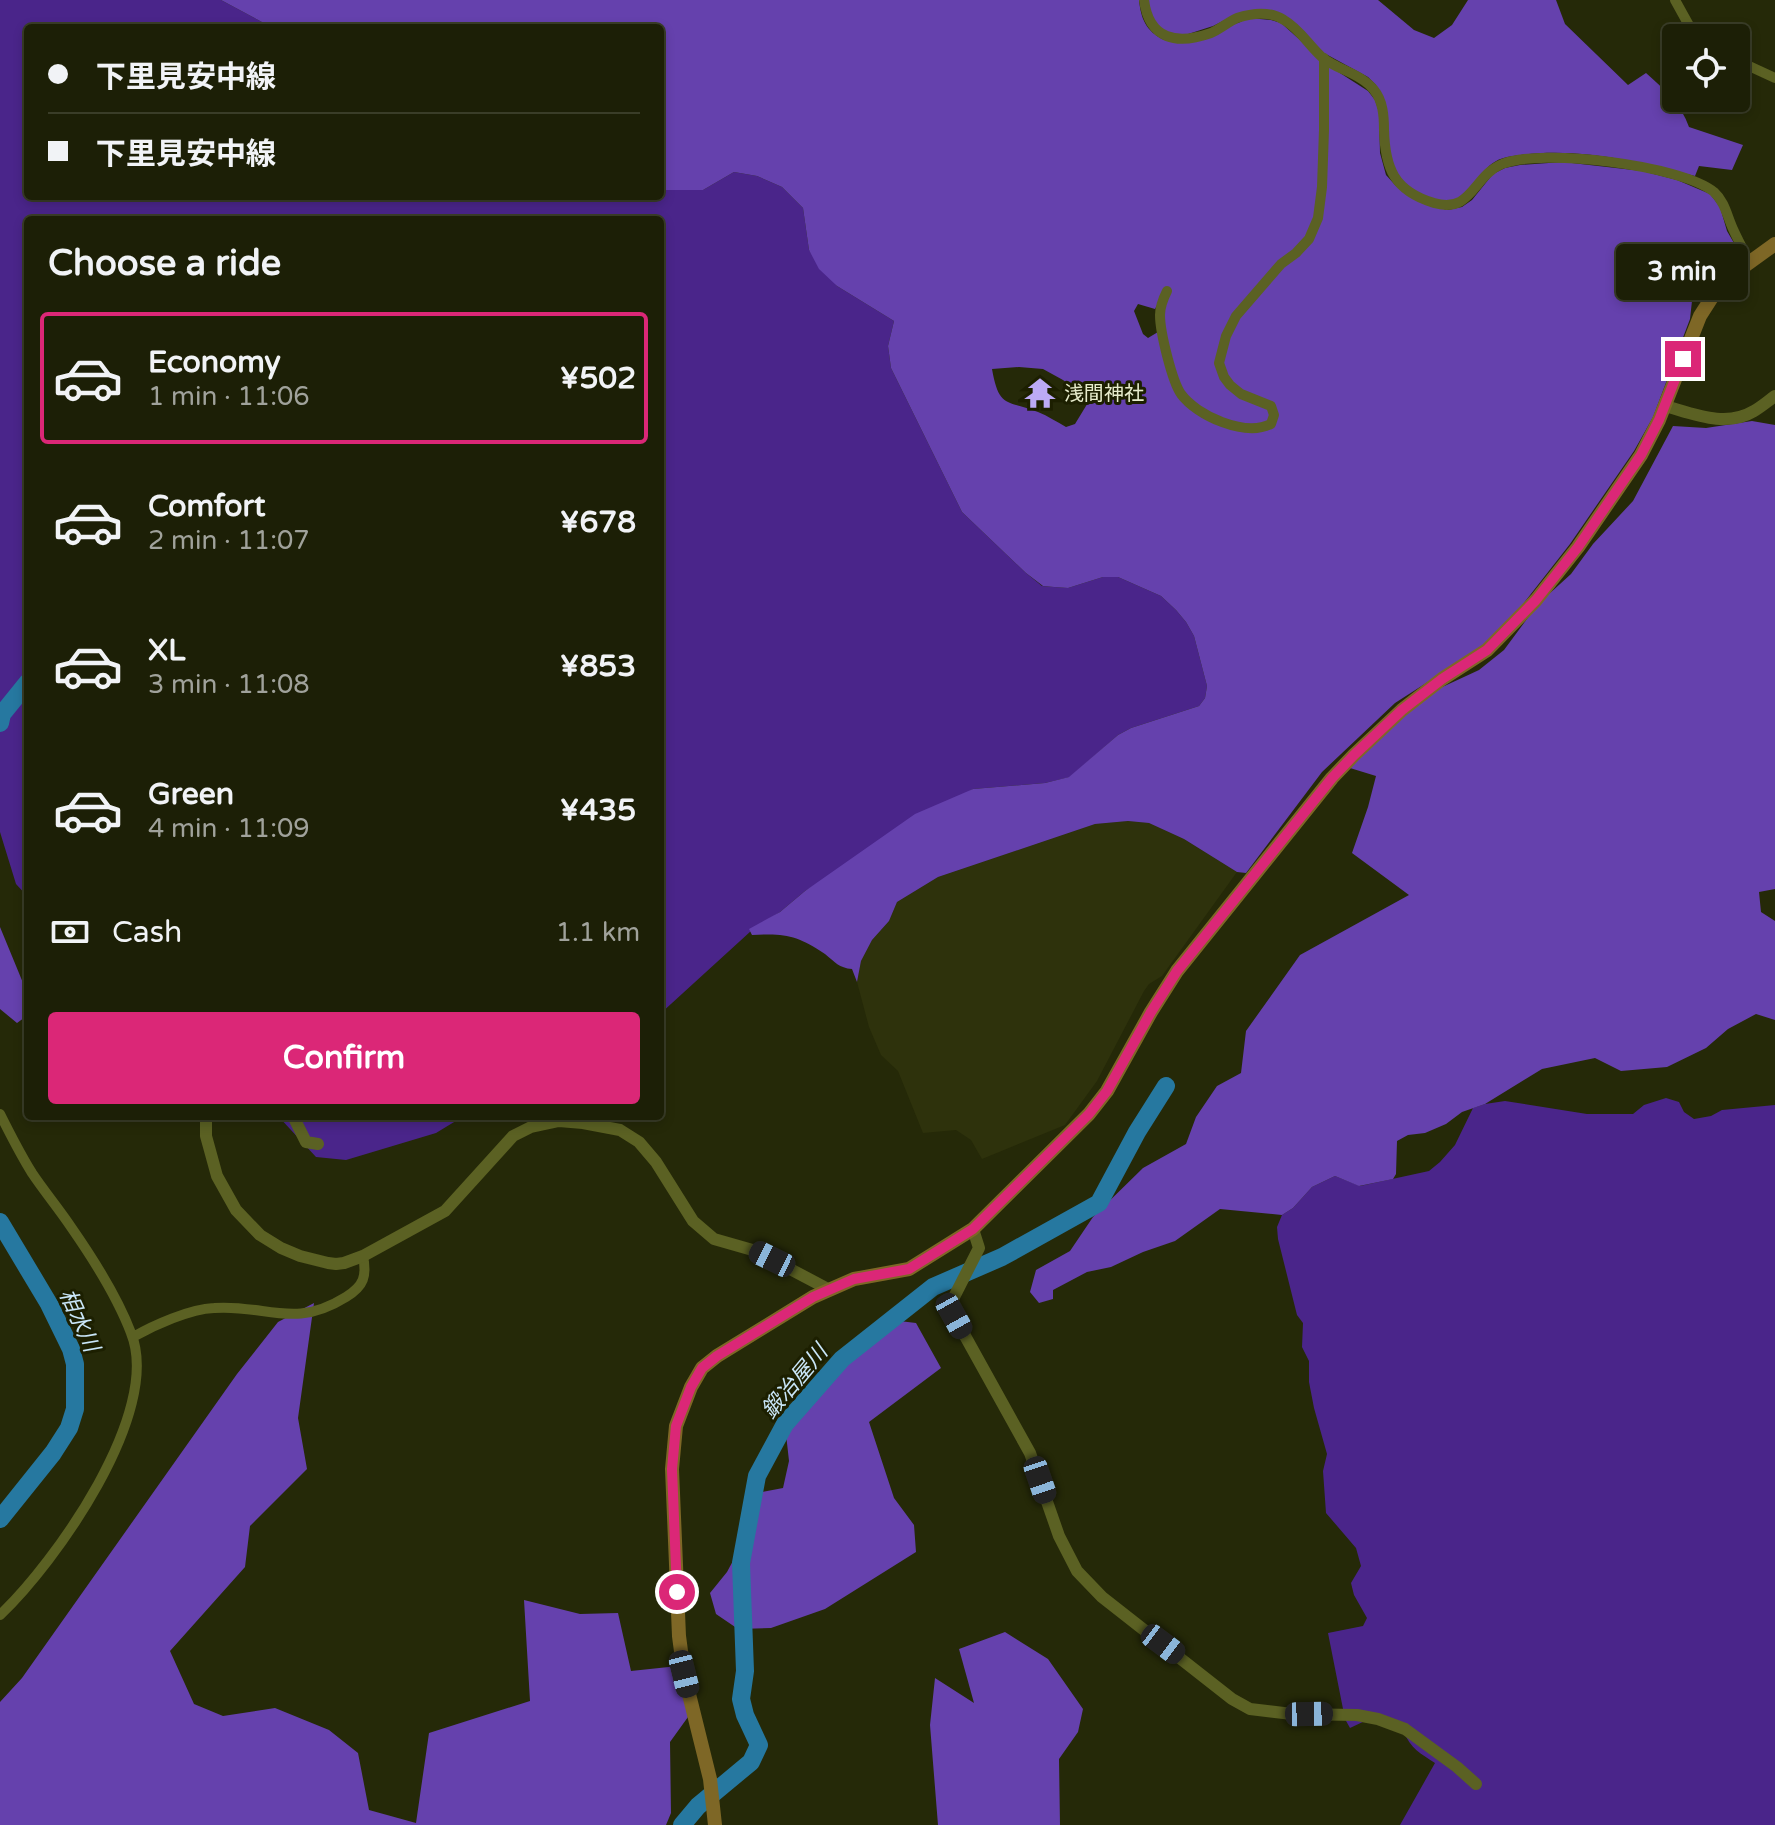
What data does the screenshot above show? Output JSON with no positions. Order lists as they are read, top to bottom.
{
  "water": ["相水川", "鍛冶屋川"],
  "places": {
    "temple": ["浅間神社"]
  },
  "page": {
    "banner": ["下里見安中線", "下里見安中線"],
    "heading": "Choose a ride",
    "bubble": "3 min",
    "list": [
      {
        "name": "Economy",
        "note": "1 min · 11:06",
        "value": "¥502"
      },
      {
        "name": "Comfort",
        "note": "2 min · 11:07",
        "value": "¥678"
      },
      {
        "name": "XL",
        "note": "3 min · 11:08",
        "value": "¥853"
      },
      {
        "name": "Green",
        "note": "4 min · 11:09",
        "value": "¥435"
      }
    ],
    "pay": ["Cash", "1.1 km"],
    "buttons": "Confirm"
  }
}
